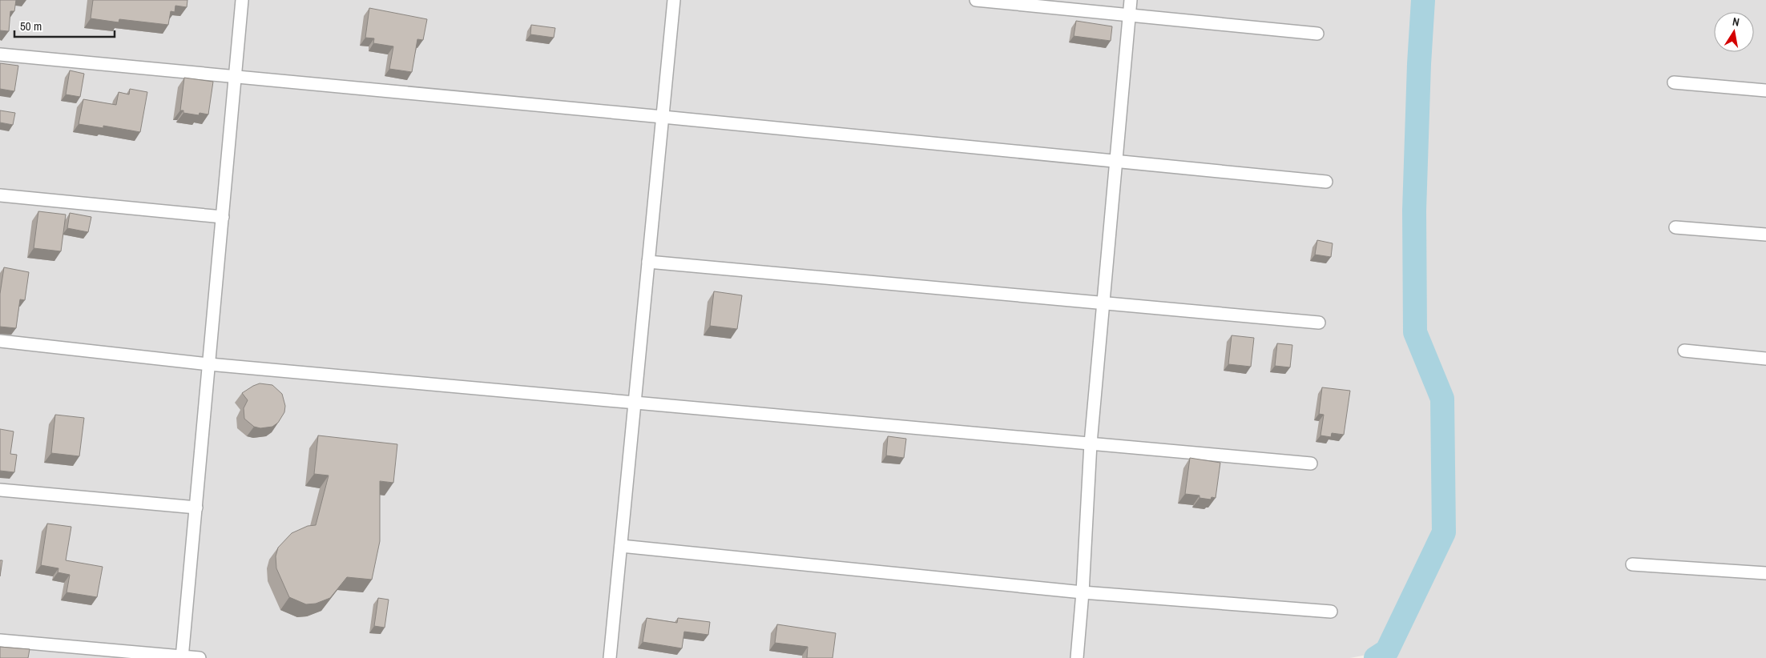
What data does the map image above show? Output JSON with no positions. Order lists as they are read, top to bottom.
{
  "scale_bar": "50 m",
  "north": "top"
}
